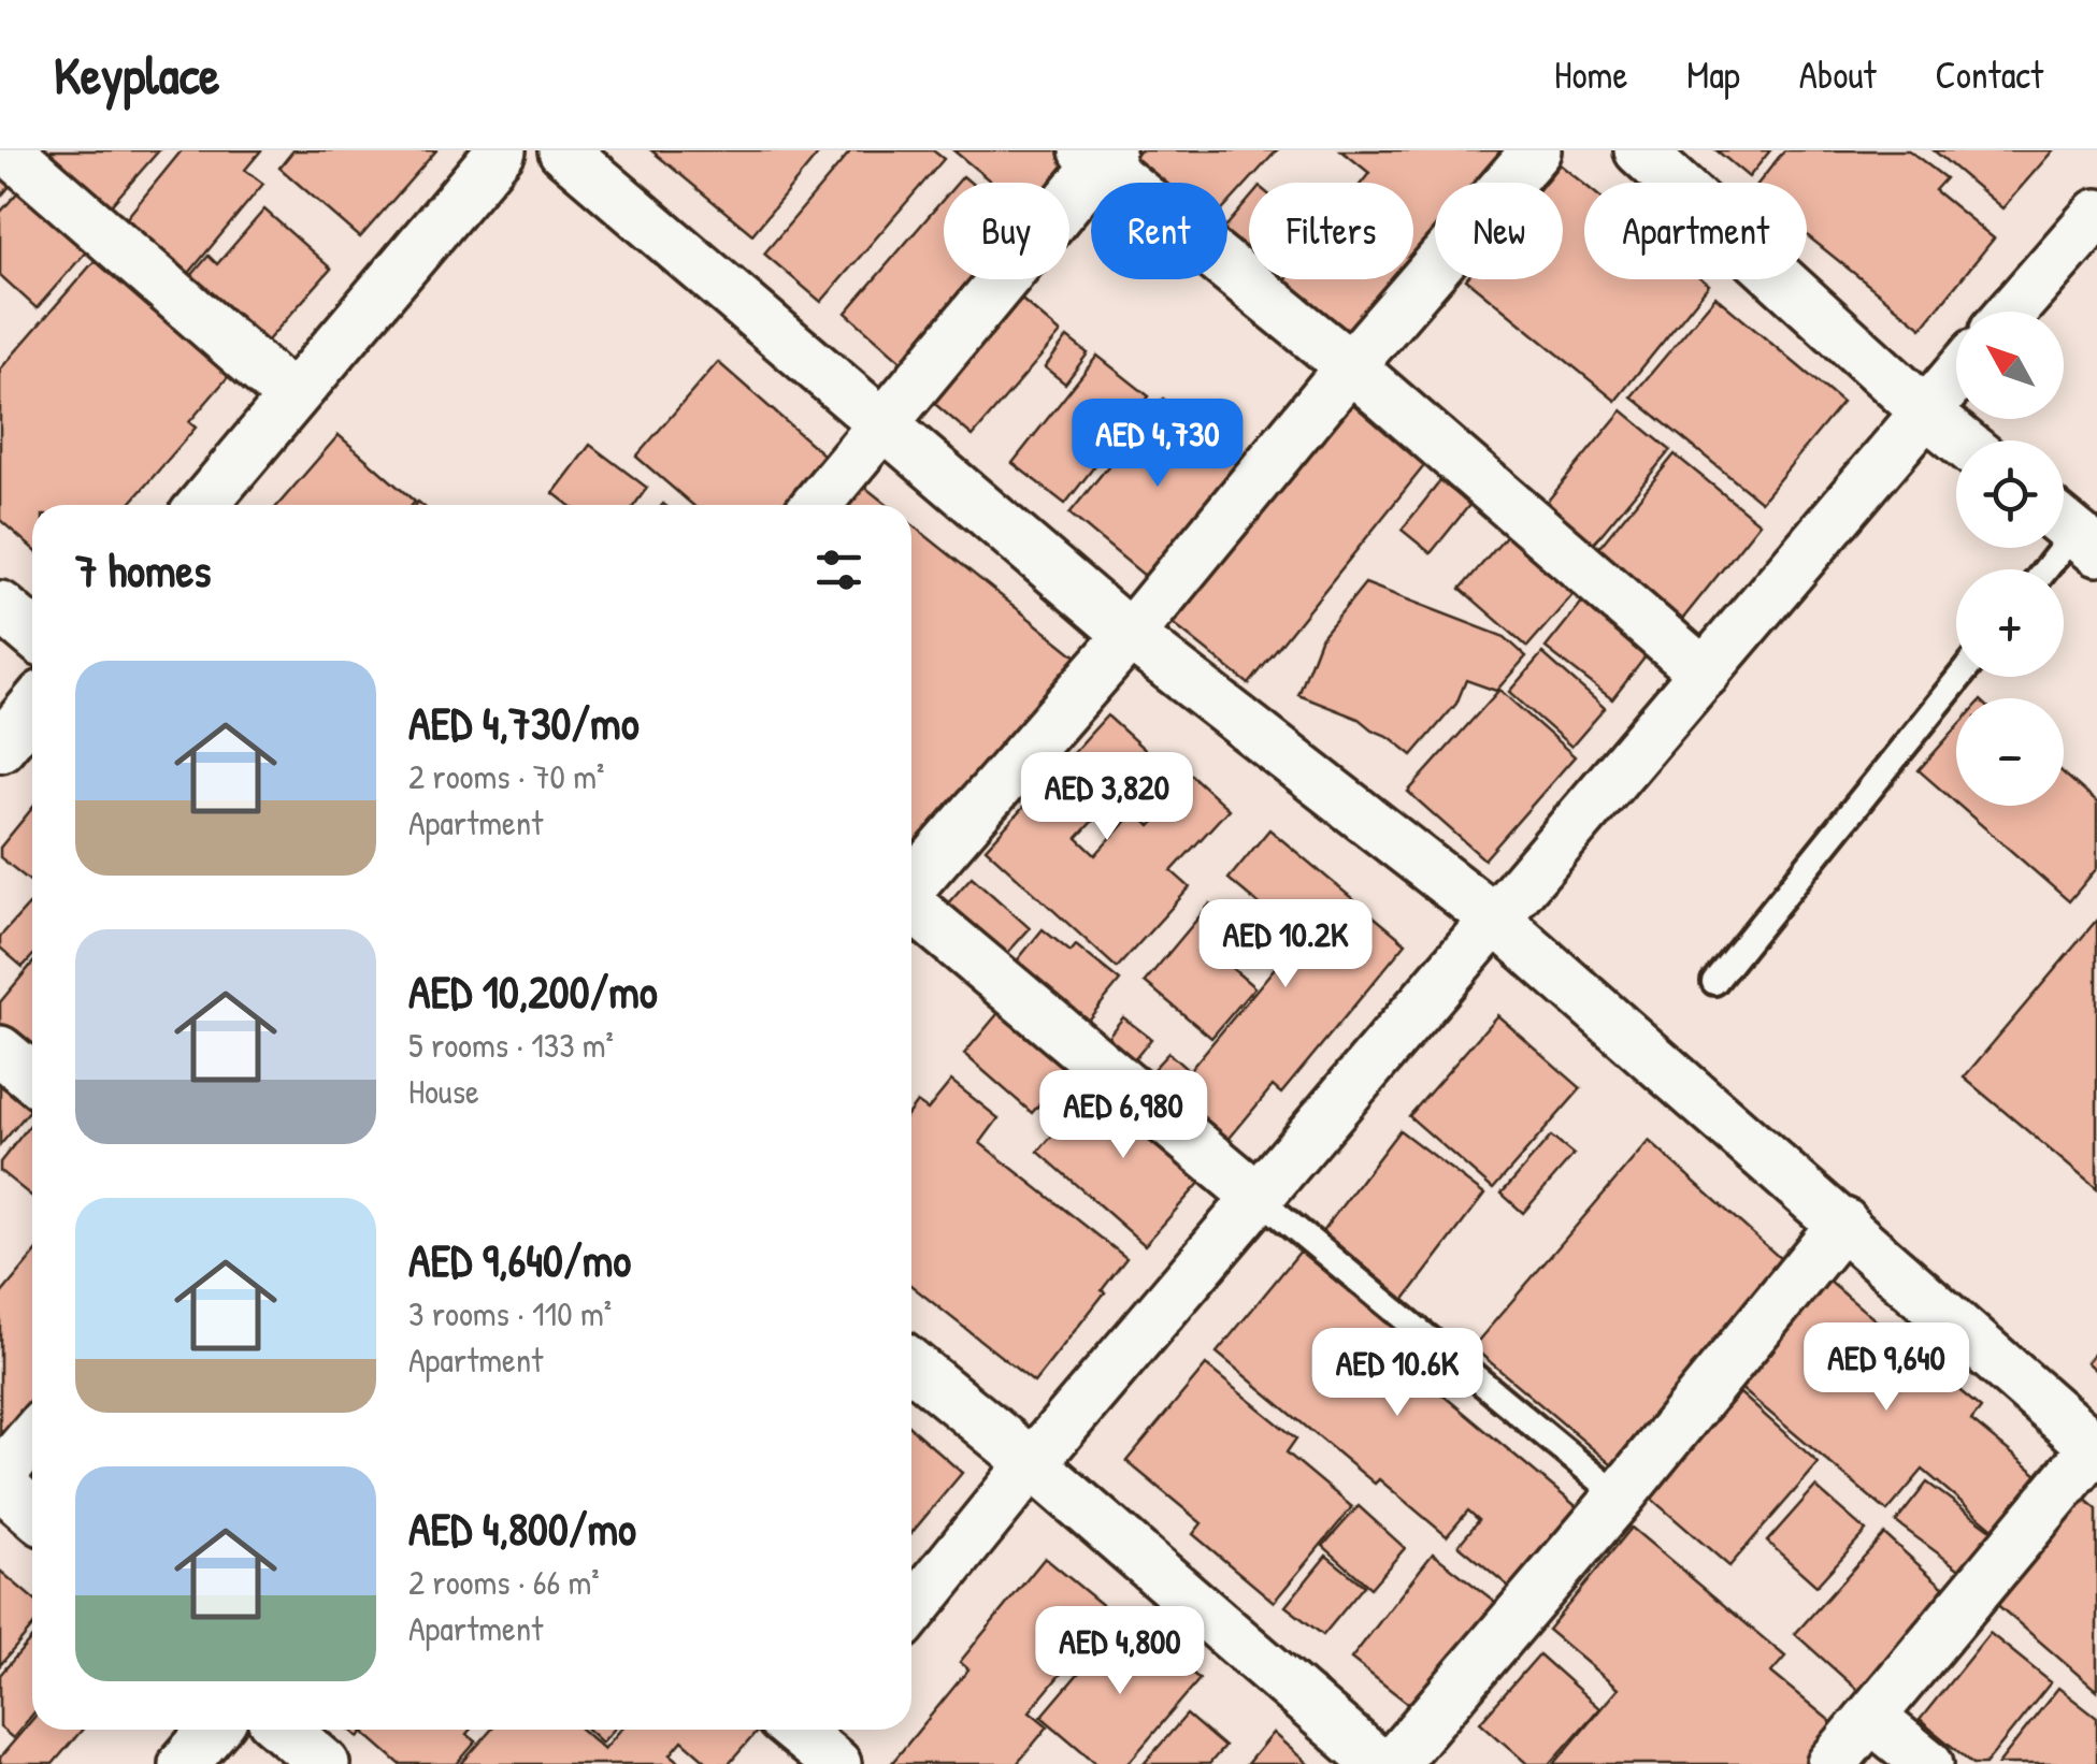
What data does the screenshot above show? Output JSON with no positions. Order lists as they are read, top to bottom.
{
  "north": "top left",
  "page": {
    "header": "Keyplace",
    "nav": [
      "Home",
      "Map",
      "About",
      "Contact"
    ],
    "chip": [
      "Buy",
      "Rent",
      "Filters",
      "New",
      "Apartment"
    ],
    "map_buttons": ["+", "−"],
    "price": [
      "AED 4,730",
      "AED 3,820",
      "AED 10.2K",
      "AED 6,980",
      "AED 9,640",
      "AED 10.6K",
      "AED 4,800"
    ],
    "heading": "7 homes",
    "list": [
      {
        "name": "AED 4,730/mo",
        "note": "2 rooms · 70 m² · Apartment"
      },
      {
        "name": "AED 10,200/mo",
        "note": "5 rooms · 133 m² · House"
      },
      {
        "name": "AED 9,640/mo",
        "note": "3 rooms · 110 m² · Apartment"
      },
      {
        "name": "AED 4,800/mo",
        "note": "2 rooms · 66 m² · Apartment"
      }
    ]
  }
}
